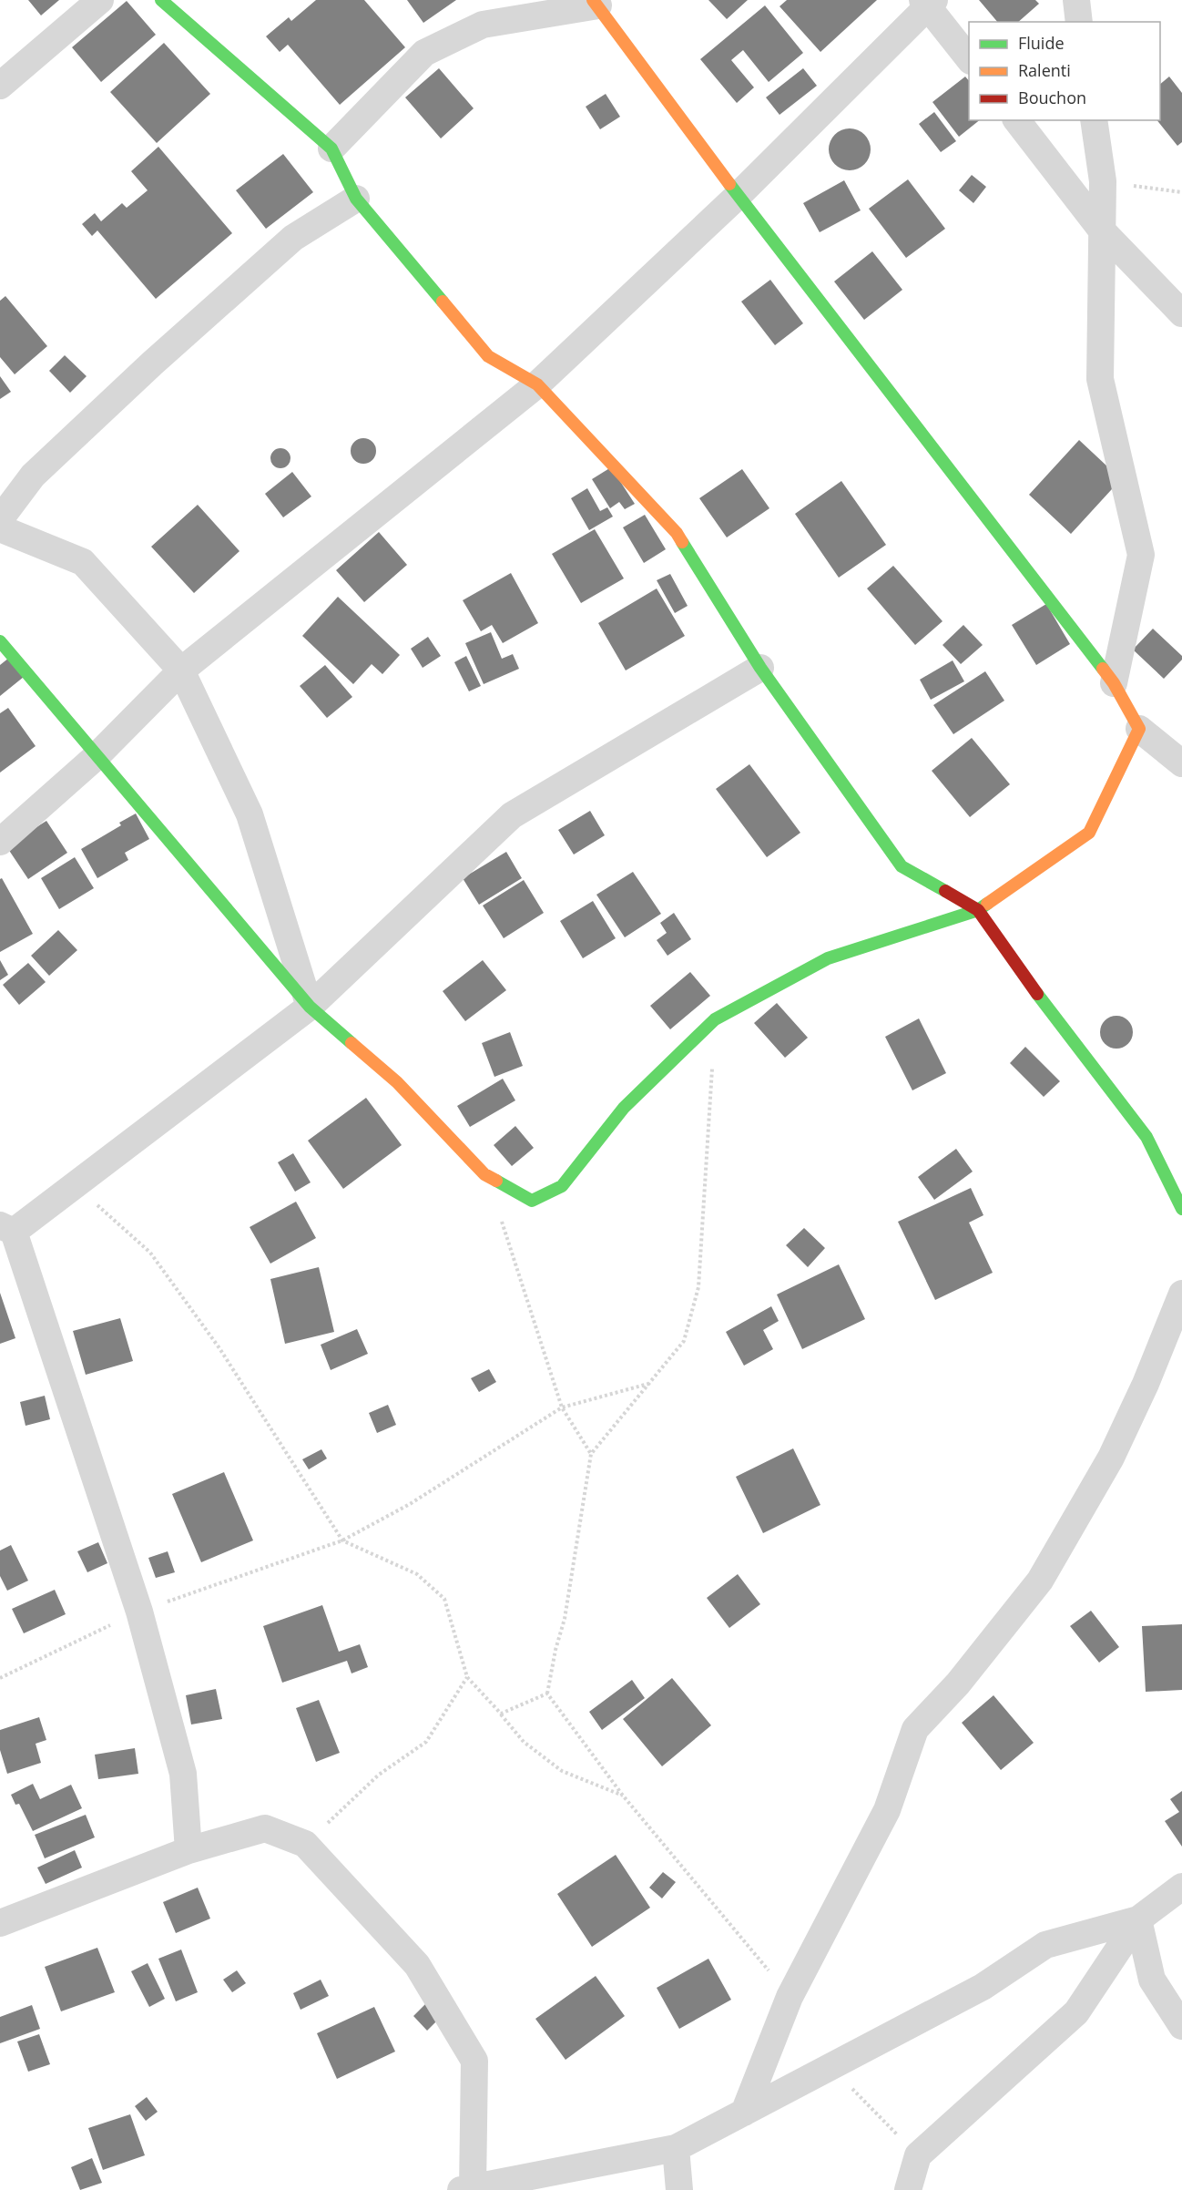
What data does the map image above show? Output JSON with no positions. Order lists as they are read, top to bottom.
{
  "legend": ["Fluide", "Ralenti", "Bouchon"]
}
